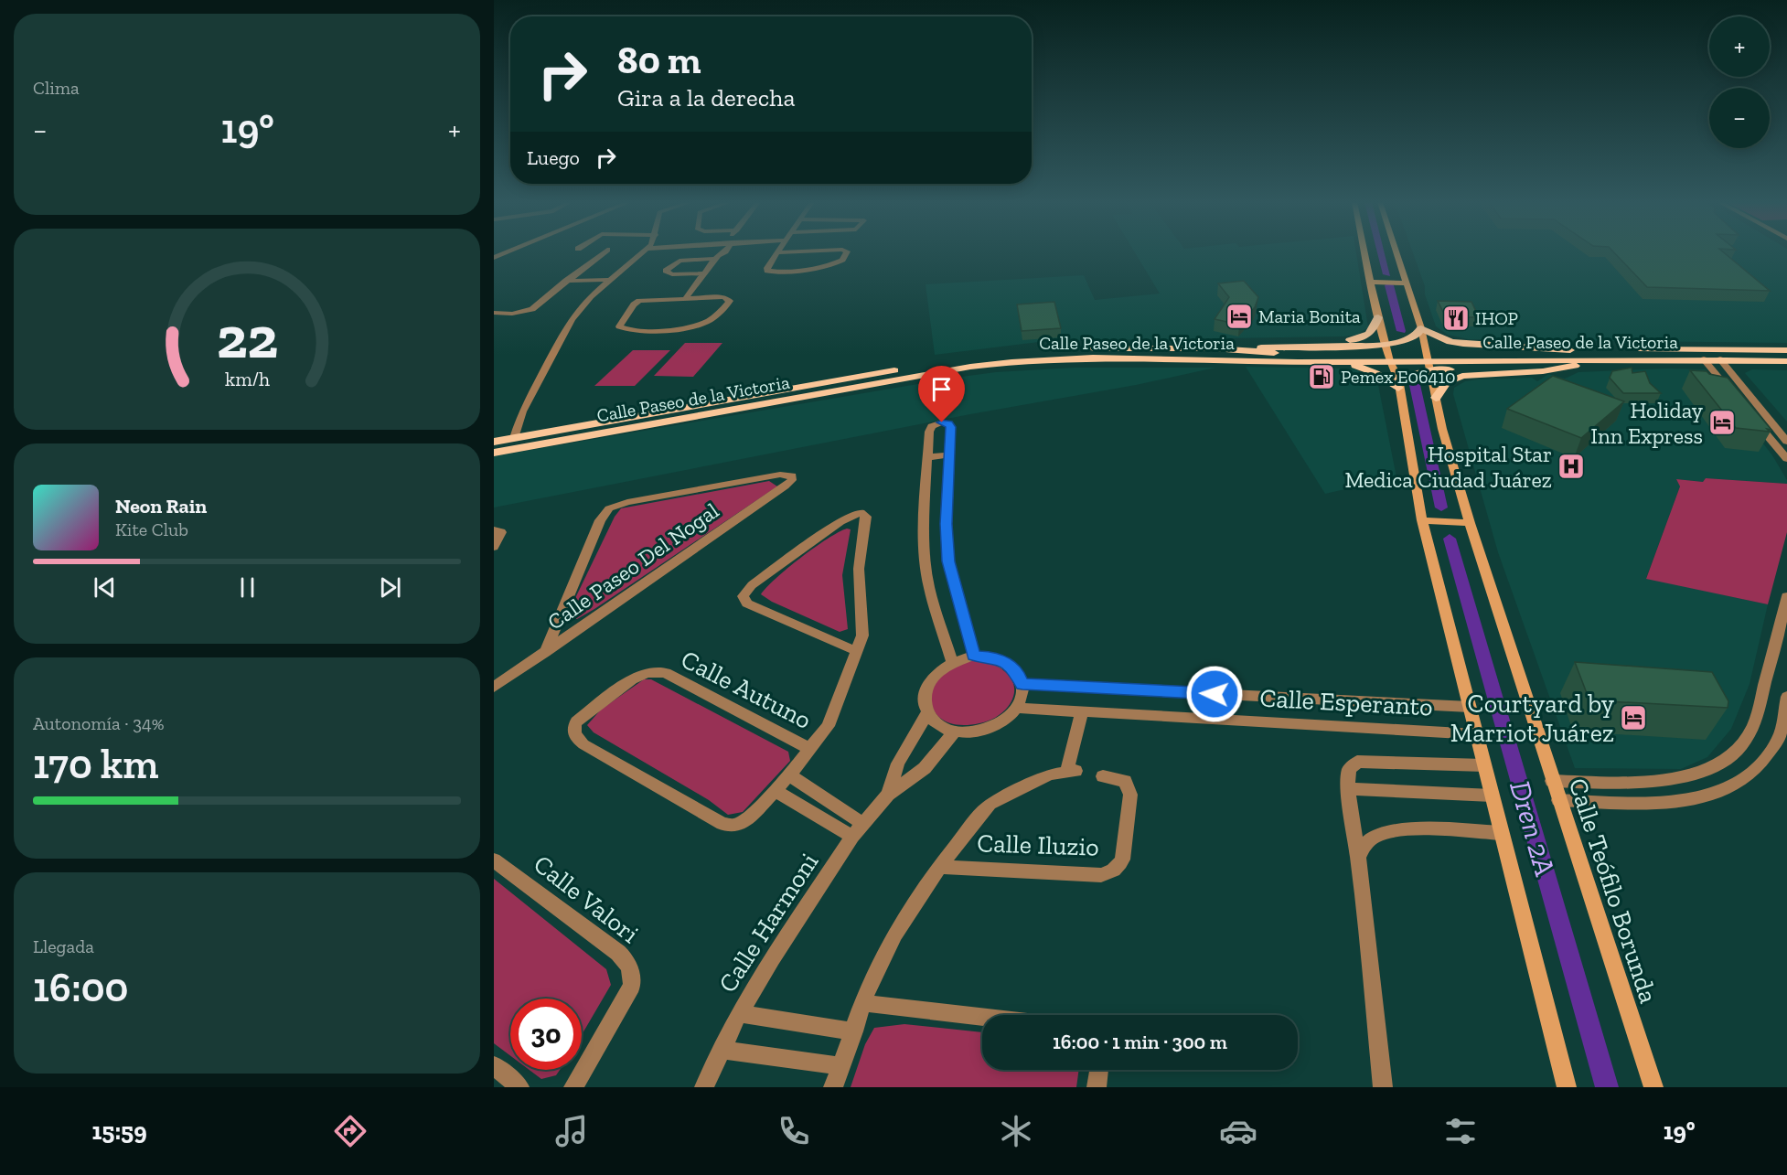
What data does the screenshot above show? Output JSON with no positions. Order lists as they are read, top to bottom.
{
  "streets": {
    "main road": ["Calle Paseo de la Victoria", "Calle Teófilo Borunda"],
    "street": [
      "Calle Paseo Del Nogal",
      "Calle Autuno",
      "Calle Esperanto",
      "Calle Iluzio",
      "Calle Valori",
      "Calle Harmoni"
    ]
  },
  "crossings": [
    ["Calle Paseo de la Victoria", "Calle Teófilo Borunda"],
    ["Calle Esperanto", "Calle Iluzio"],
    ["Calle Esperanto", "Calle Harmoni"]
  ],
  "water": ["Dren 2A"],
  "places": {
    "hotel": ["Maria Bonita", "Holiday Inn Express", "Courtyard by Marriot Juárez"],
    "restaurant": ["IHOP"],
    "fuel station": ["Pemex E06410"],
    "hospital": ["Hospital Star Medica Ciudad Juárez"]
  },
  "page": {
    "tile": [
      "Clima",
      ["Autonomía · 34%", "170 km"],
      ["Llegada", "16:00"]
    ],
    "map_buttons": ["+", "−"],
    "turn": ["80 m", "Gira a la derecha"],
    "heat": ["−", "19°", "+"],
    "then": "Luego",
    "song": ["Neon Rain", "Kite Club"],
    "limit": "30",
    "trip": "16:00 · 1 min · 300 m",
    "tabs": ["15:59", "19°"],
    "gauge": ["22", "km/h"]
  }
}
